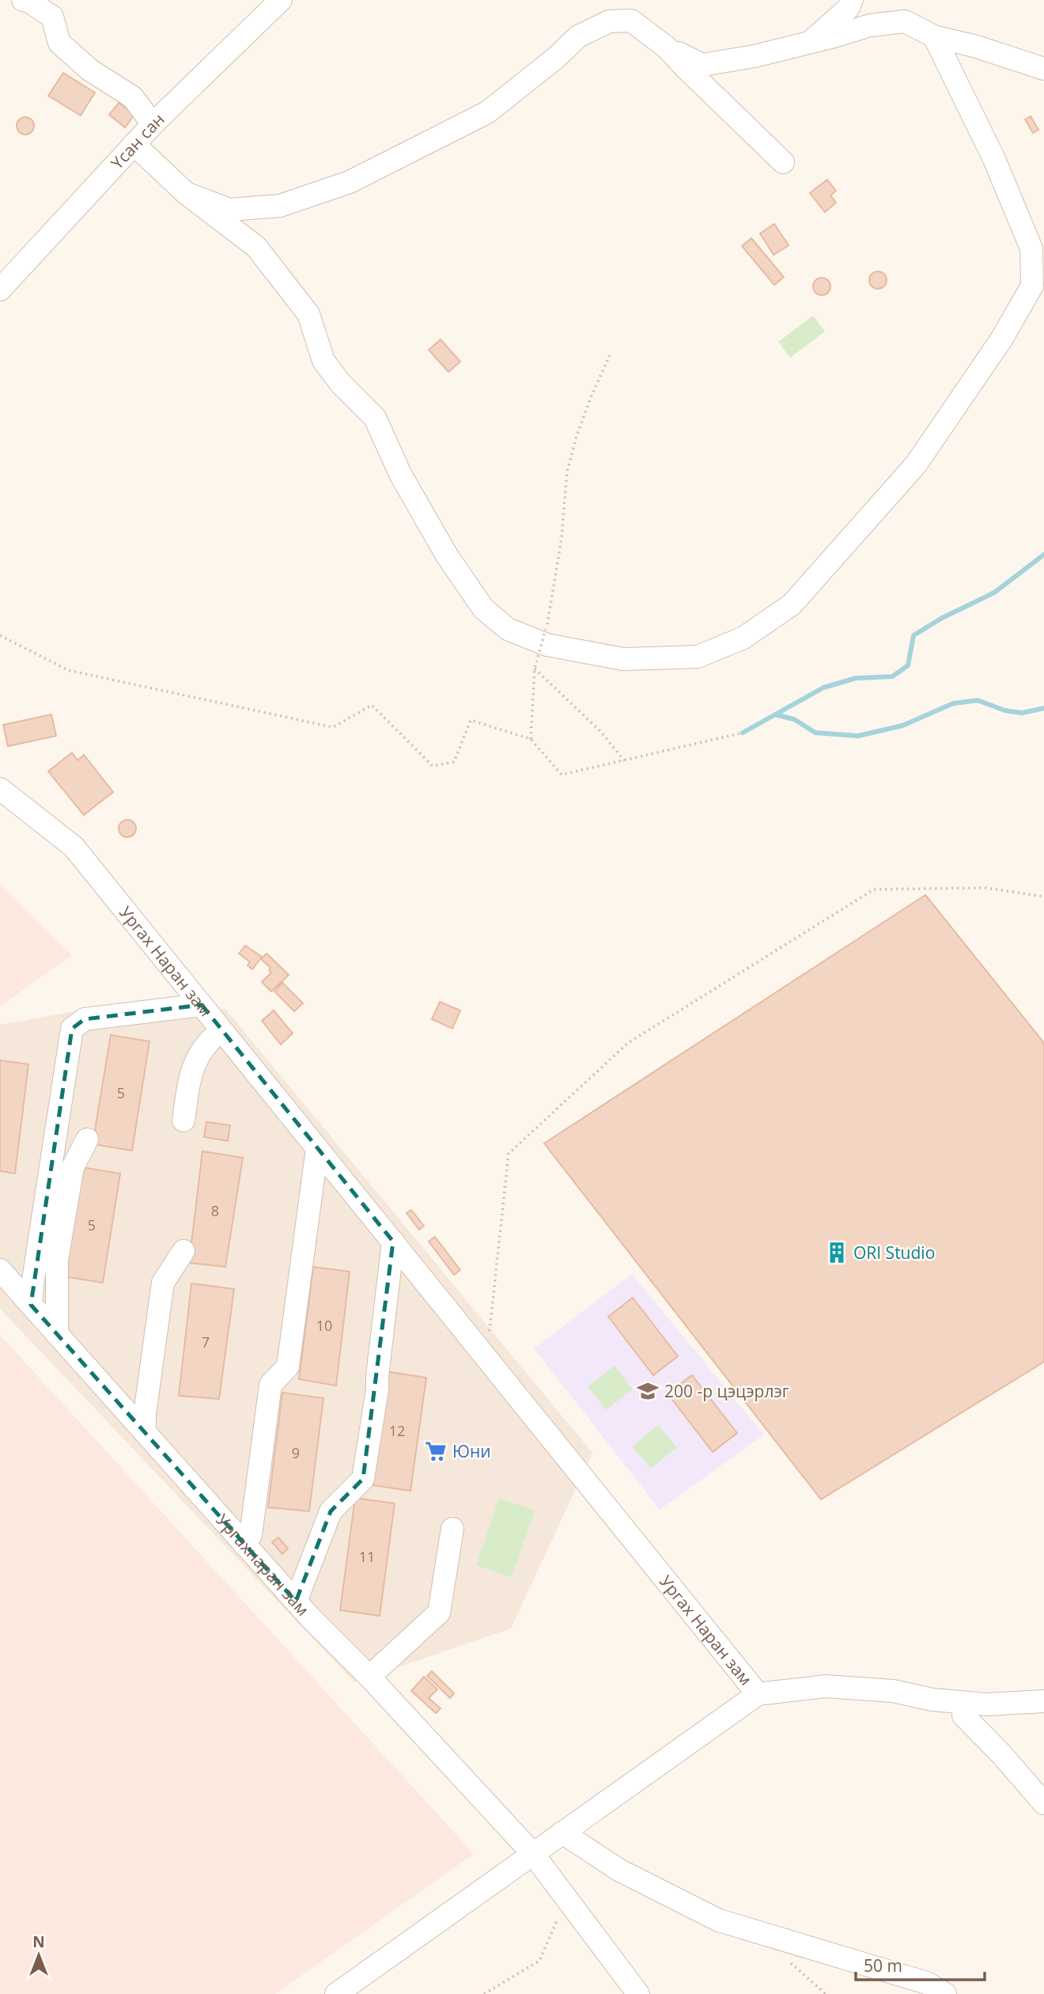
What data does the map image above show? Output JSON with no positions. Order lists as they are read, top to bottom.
{
  "streets": {
    "street": ["Үсан сан", "Ургах Наран зам", "Ургахнаран зам"]
  },
  "crossings": [
    ["Ургах Наран зам", "Ургахнаран зам"]
  ],
  "places": {
    "building": ["ORI Studio"],
    "school or university": ["200 -р цэцэрлэг"],
    "supermarket": ["Юни"]
  },
  "house_numbers": [
    "5",
    "8",
    "5",
    "10",
    "7",
    "12",
    "9",
    "11"
  ],
  "scale_bar": "50 m",
  "north": "top"
}
